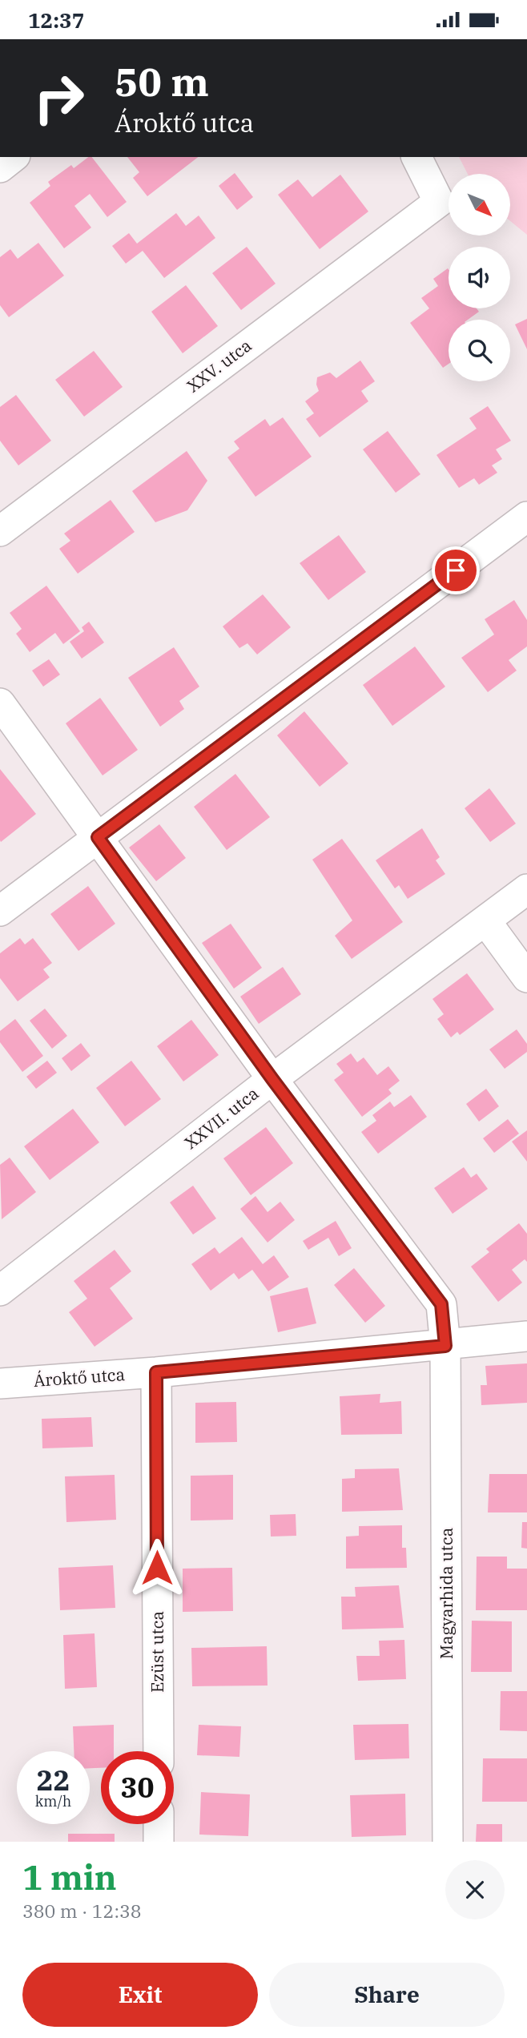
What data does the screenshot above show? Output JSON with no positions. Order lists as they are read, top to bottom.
{
  "streets": {
    "street": [
      "XXV. utca",
      "XXVII. utca",
      "Ároktő utca",
      "Magyarhida utca",
      "Ezüst utca"
    ]
  },
  "crossings": [
    ["XXVII. utca", "Magyarhida utca"],
    ["Ároktő utca", "Magyarhida utca"],
    ["Ároktő utca", "Ezüst utca"]
  ],
  "north": "bottom right",
  "page": {
    "status": "12:37",
    "turn": ["50 m", "Ároktő utca"],
    "speed": "22 km/h",
    "limit": "30",
    "heading": ["1 min", "380 m · 12:38"],
    "buttons": ["Exit", "Share"]
  }
}
